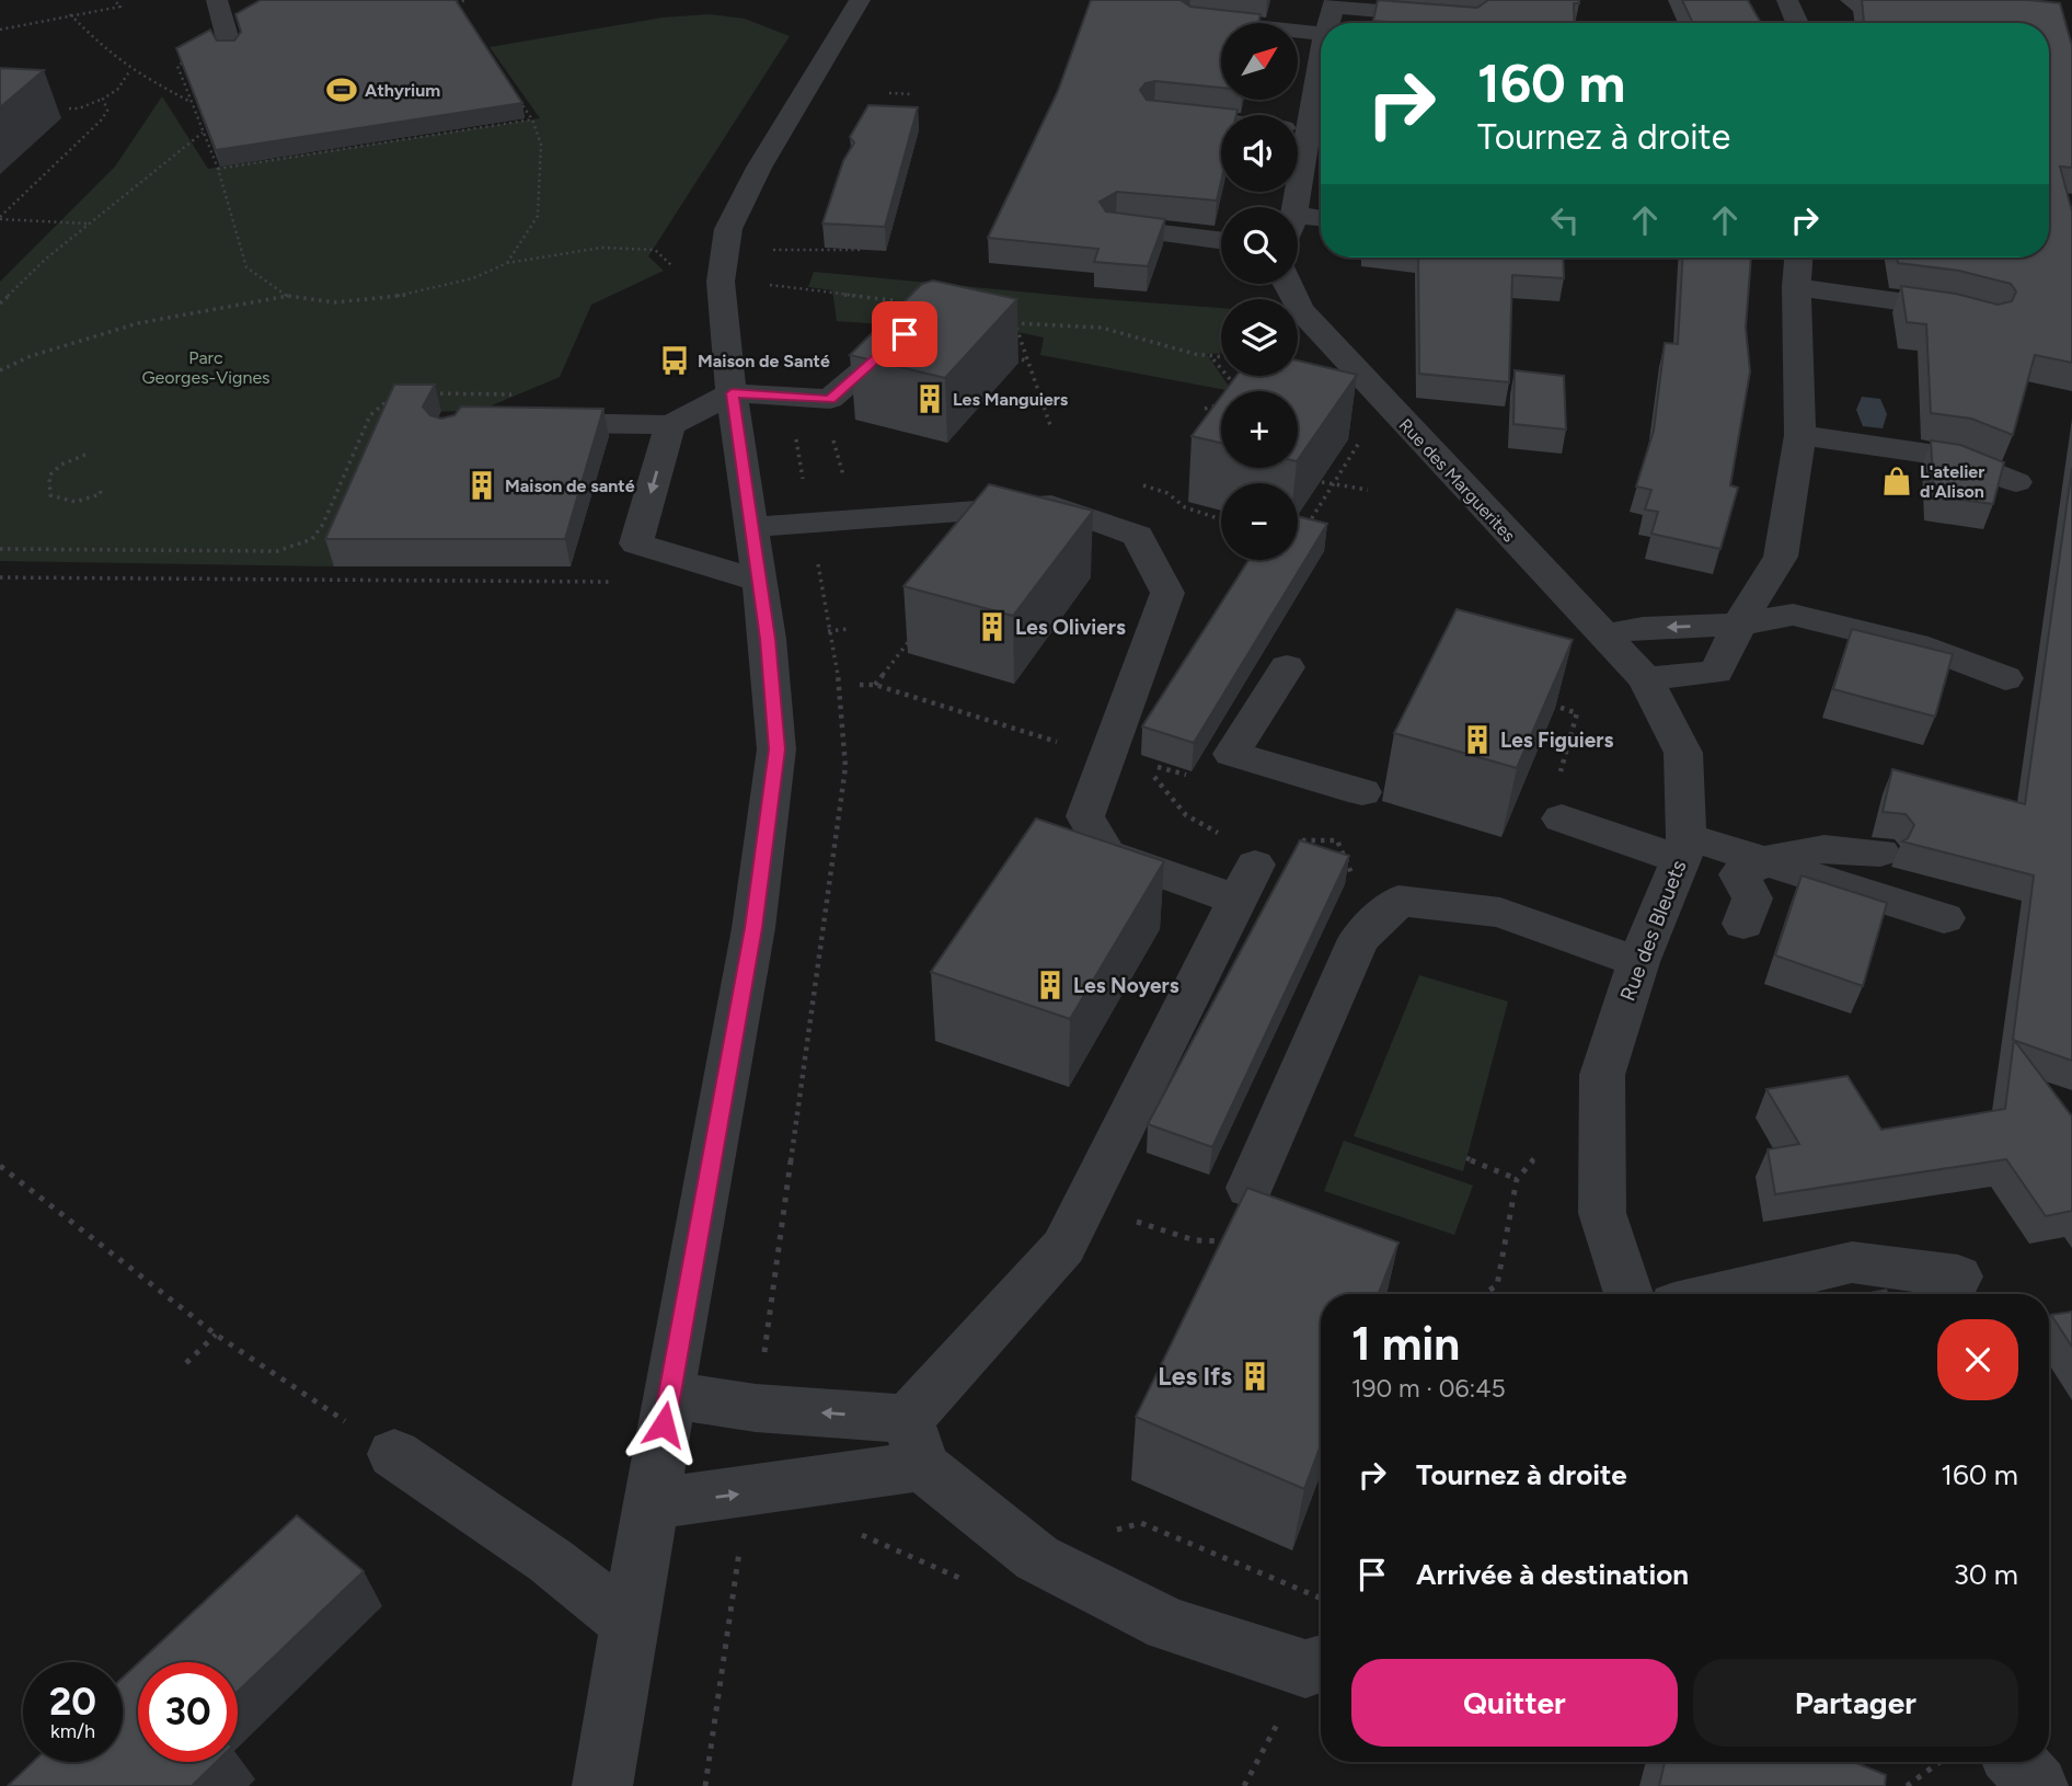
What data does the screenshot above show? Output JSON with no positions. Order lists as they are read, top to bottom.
{
  "streets": {
    "street": ["Rue des Marguerites", "Rue des Bleuets"]
  },
  "crossings": [
    ["Rue des Marguerites", "Rue des Bleuets"]
  ],
  "parks": ["Parc Georges-Vignes"],
  "places": {
    "sports": ["Athyrium"],
    "bus stop": ["Maison de Santé"],
    "building": [
      "Les Manguiers",
      "Maison de santé",
      "Les Oliviers",
      "Les Figuiers",
      "Les Noyers",
      "Les Ifs"
    ],
    "shop": ["L'atelier d'Alison"]
  },
  "north": "top right",
  "page": {
    "map_buttons": ["+", "−"],
    "turn": ["160 m", "Tournez à droite"],
    "heading": ["1 min", "190 m · 06:45"],
    "list": [
      {
        "name": "Tournez à droite",
        "value": "160 m"
      },
      {
        "name": "Arrivée à destination",
        "value": "30 m"
      }
    ],
    "buttons": ["Quitter", "Partager"],
    "speed": "20 km/h",
    "limit": "30"
  }
}
